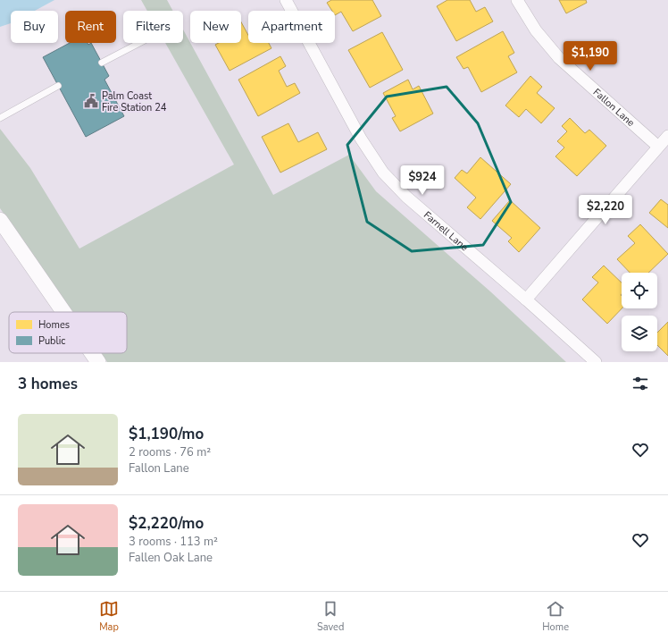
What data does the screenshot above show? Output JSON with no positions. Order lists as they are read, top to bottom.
{
  "streets": {
    "street": ["Fallon Lane", "Farnell Lane"]
  },
  "places": {
    "public building": ["Palm Coast Fire Station 24"]
  },
  "legend": ["Homes", "Public"],
  "page": {
    "chip": [
      "Buy",
      "Rent",
      "Filters",
      "New",
      "Apartment"
    ],
    "price": ["$1,190", "$924", "$2,220"],
    "heading": "3 homes",
    "list": [
      {
        "name": "$1,190/mo",
        "note": "2 rooms · 76 m² · Fallon Lane"
      },
      {
        "name": "$2,220/mo",
        "note": "3 rooms · 113 m² · Fallen Oak Lane"
      }
    ],
    "tabs": ["Map", "Saved", "Home"]
  }
}
